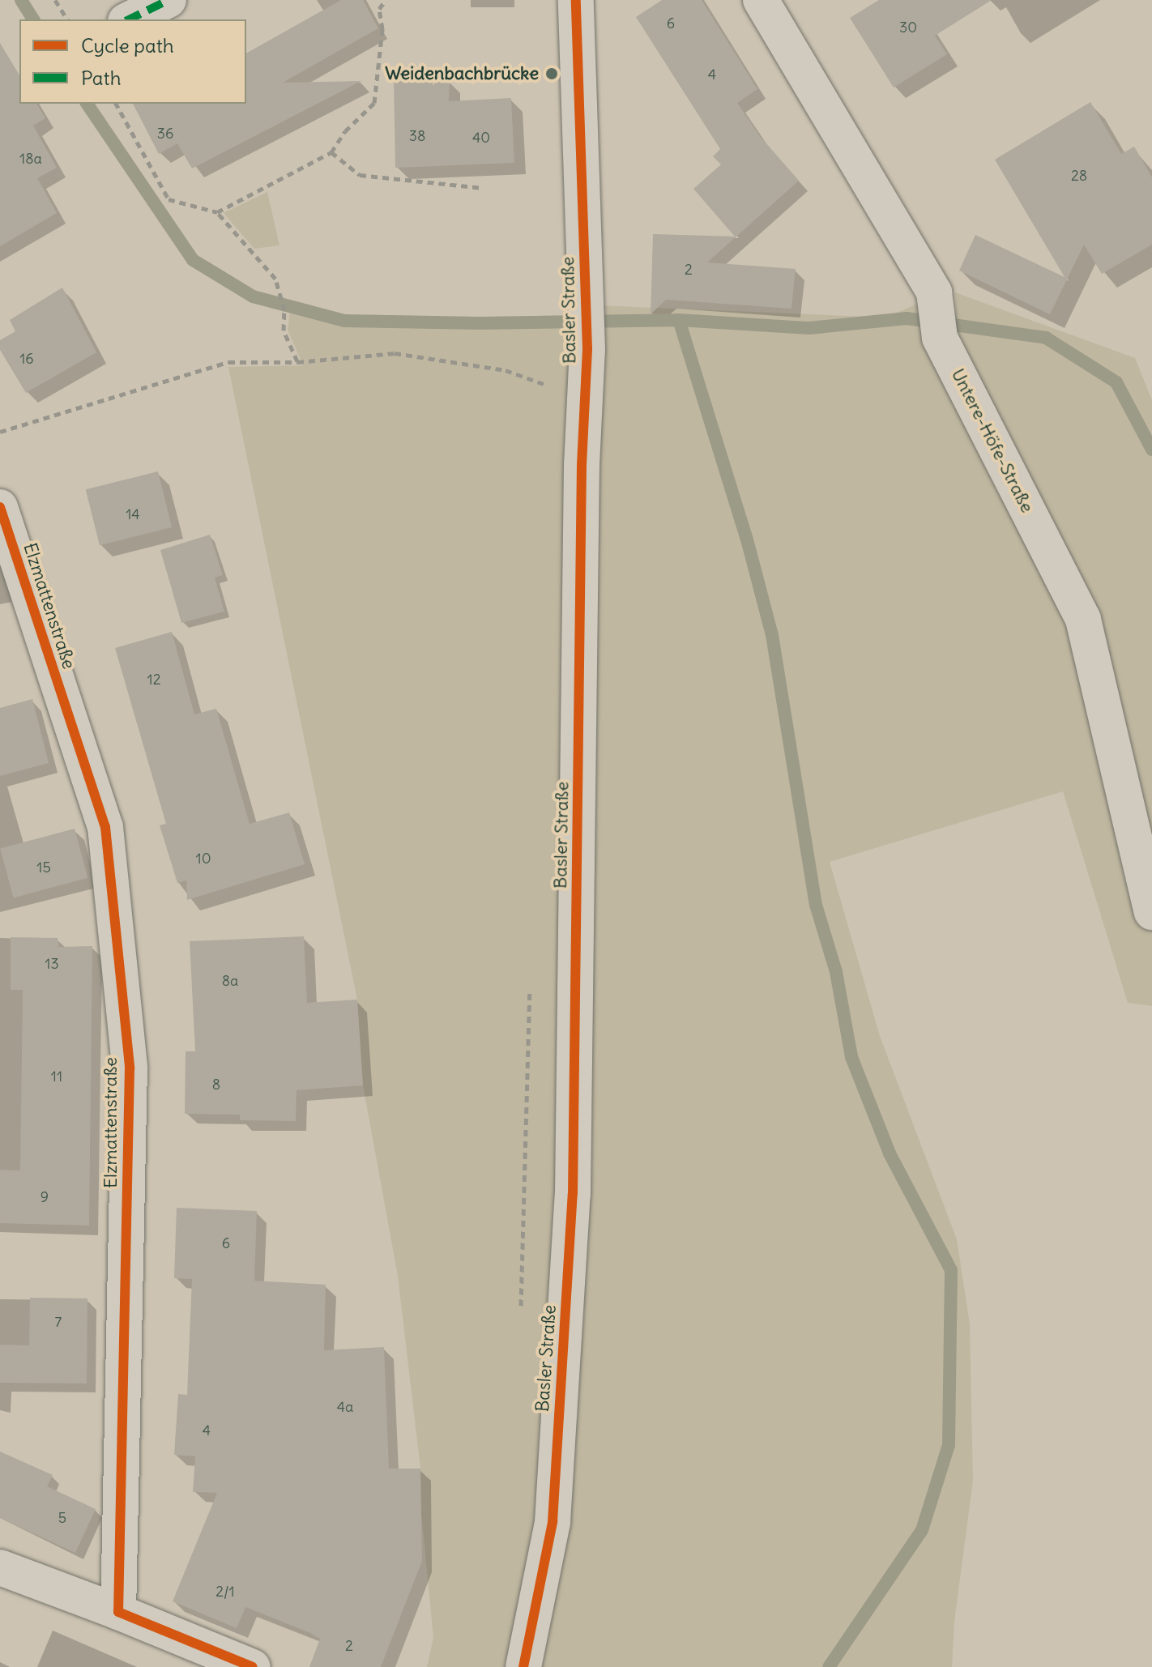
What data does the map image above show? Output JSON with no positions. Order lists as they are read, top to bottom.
{
  "streets": {
    "street": ["Basler Straße", "Untere-Höfe-Straße", "Elzmattenstraße"]
  },
  "places": ["Weidenbachbrücke"],
  "house_numbers": [
    "6",
    "30",
    "4",
    "36",
    "38",
    "40",
    "18a",
    "28",
    "2",
    "16",
    "14",
    "12",
    "10",
    "15",
    "13",
    "8a",
    "11",
    "8",
    "9",
    "6",
    "7",
    "4a",
    "4",
    "5",
    "2/1",
    "2"
  ],
  "legend": ["Cycle path", "Path"]
}
